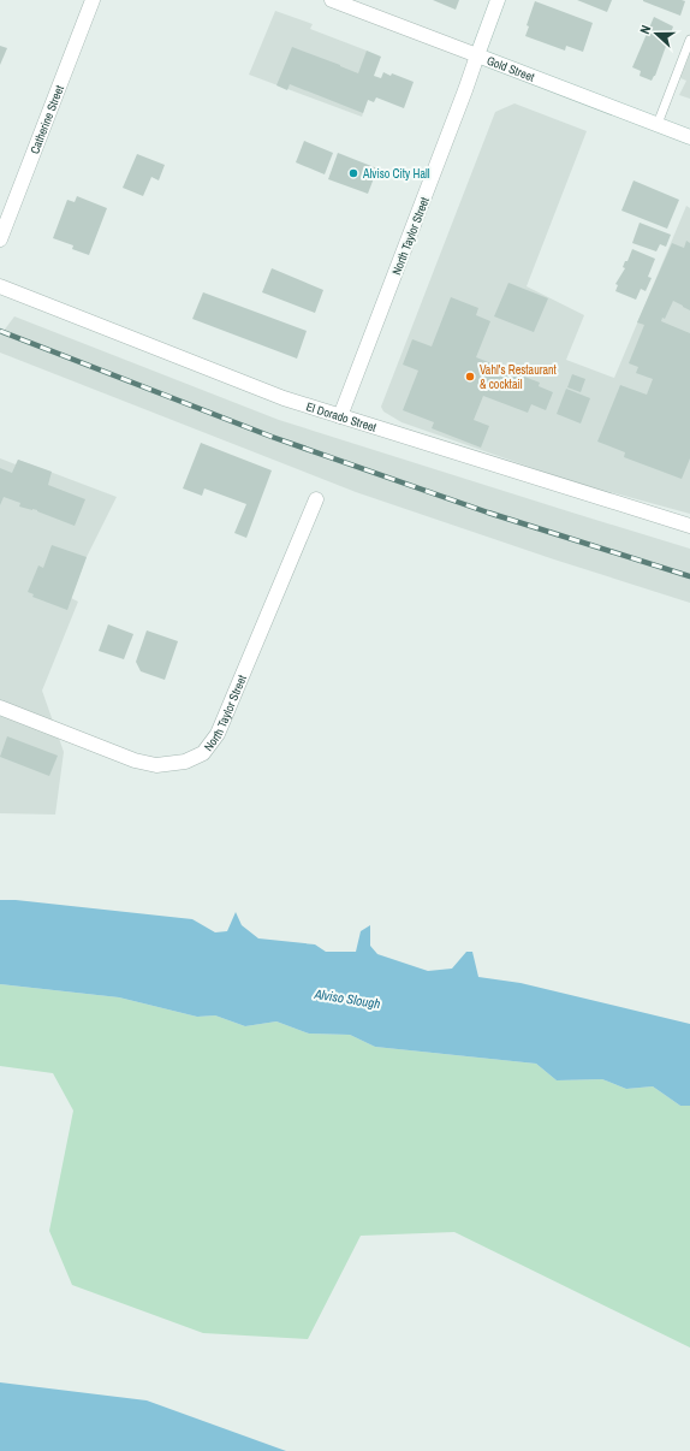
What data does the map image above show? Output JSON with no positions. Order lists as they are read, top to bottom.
{
  "streets": {
    "street": [
      "Gold Street",
      "Catherine Street",
      "North Taylor Street",
      "El Dorado Street"
    ]
  },
  "crossings": [
    ["Gold Street", "North Taylor Street"],
    ["North Taylor Street", "El Dorado Street"]
  ],
  "water": ["Alviso Slough"],
  "places": ["Alviso City Hall", "Vahl's Restaurant & cocktail"],
  "north": "left"
}
